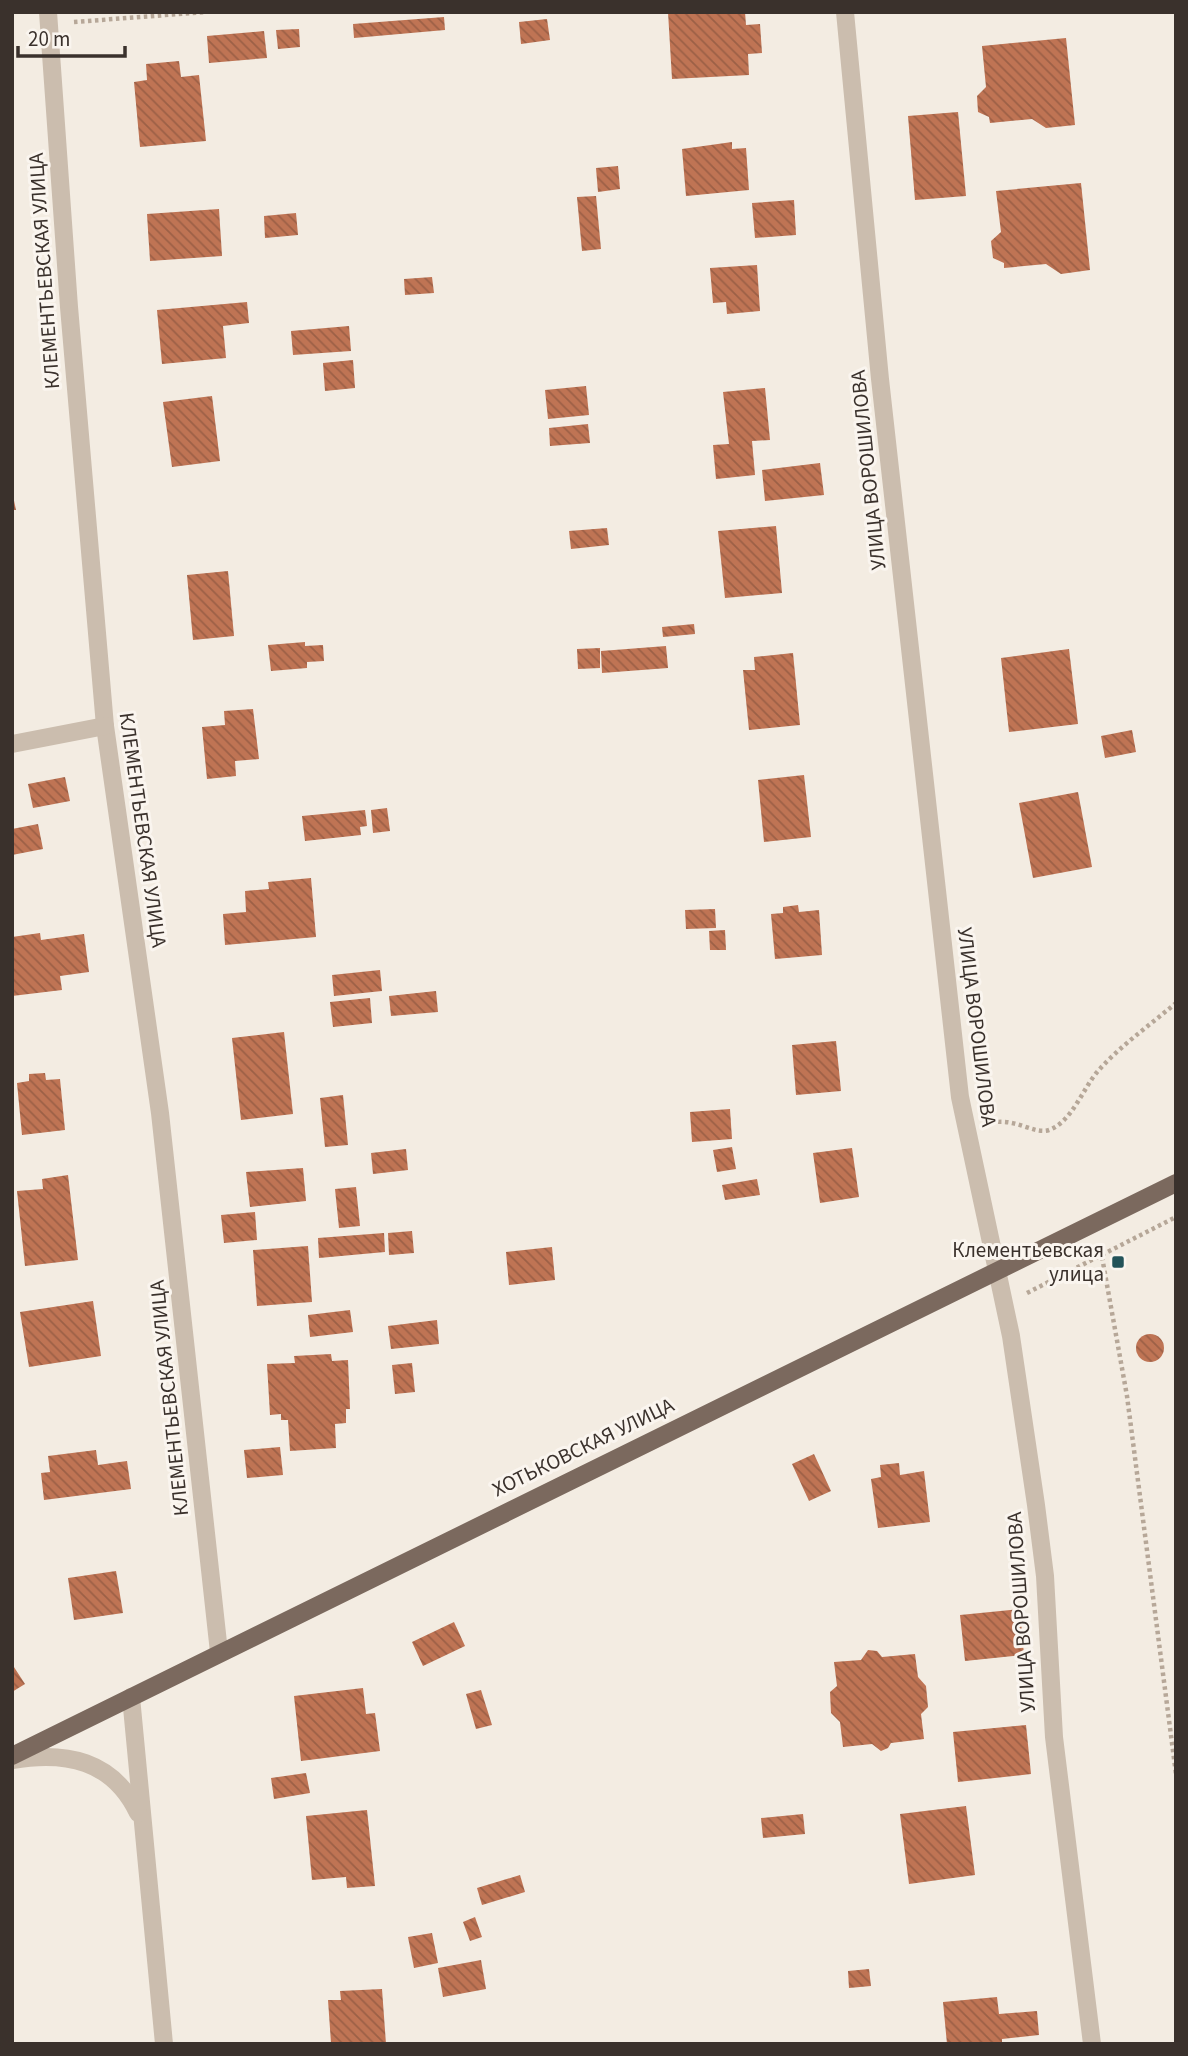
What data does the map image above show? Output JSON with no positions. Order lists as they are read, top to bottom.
{
  "streets": {
    "main road": ["ХОТЬКОВСКАЯ УЛИЦА"],
    "street": ["КЛЕМЕНТЬЕВСКАЯ УЛИЦА", "УЛИЦА ВОРОШИЛОВА"]
  },
  "crossings": [
    ["КЛЕМЕНТЬЕВСКАЯ УЛИЦА", "ХОТЬКОВСКАЯ УЛИЦА"],
    ["УЛИЦА ВОРОШИЛОВА", "ХОТЬКОВСКАЯ УЛИЦА"]
  ],
  "places": {
    "transit": ["Клементьевская улица"]
  },
  "scale_bar": "20 m"
}
